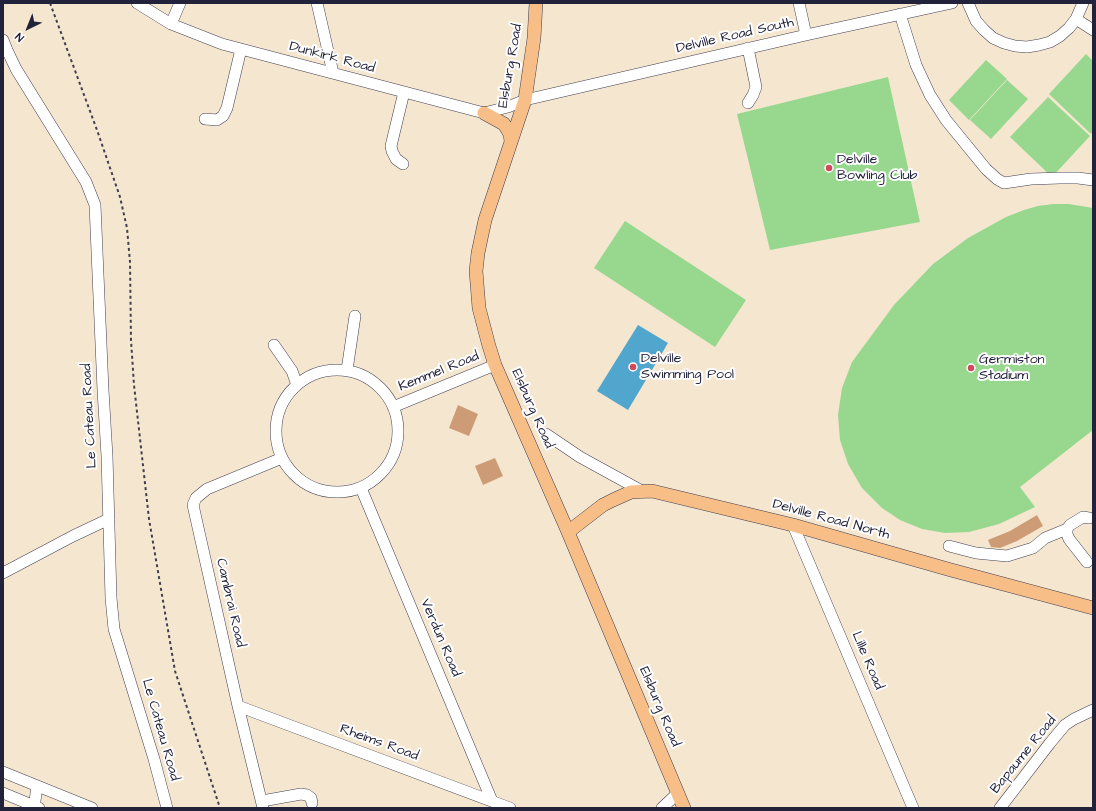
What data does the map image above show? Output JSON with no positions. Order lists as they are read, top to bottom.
{
  "streets": {
    "main road": ["Elsburg Road", "Delville Road North"],
    "street": [
      "Delville Road South",
      "Dunkirk Road",
      "Kemmel Road",
      "Le Cateau Road",
      "Cambrai Road",
      "Verdun Road",
      "Lille Road",
      "Rheims Road",
      "Bapaume Road"
    ]
  },
  "crossings": [
    ["Delville Road South", "Elsburg Road"],
    ["Elsburg Road", "Kemmel Road"],
    ["Elsburg Road", "Delville Road North"],
    ["Kemmel Road", "Cambrai Road"],
    ["Kemmel Road", "Verdun Road"],
    ["Delville Road North", "Lille Road"],
    ["Cambrai Road", "Verdun Road"],
    ["Cambrai Road", "Rheims Road"],
    ["Verdun Road", "Rheims Road"]
  ],
  "places": ["Delville Bowling Club", "Delville Swimming Pool", "Germiston Stadium"],
  "north": "bottom left"
}
